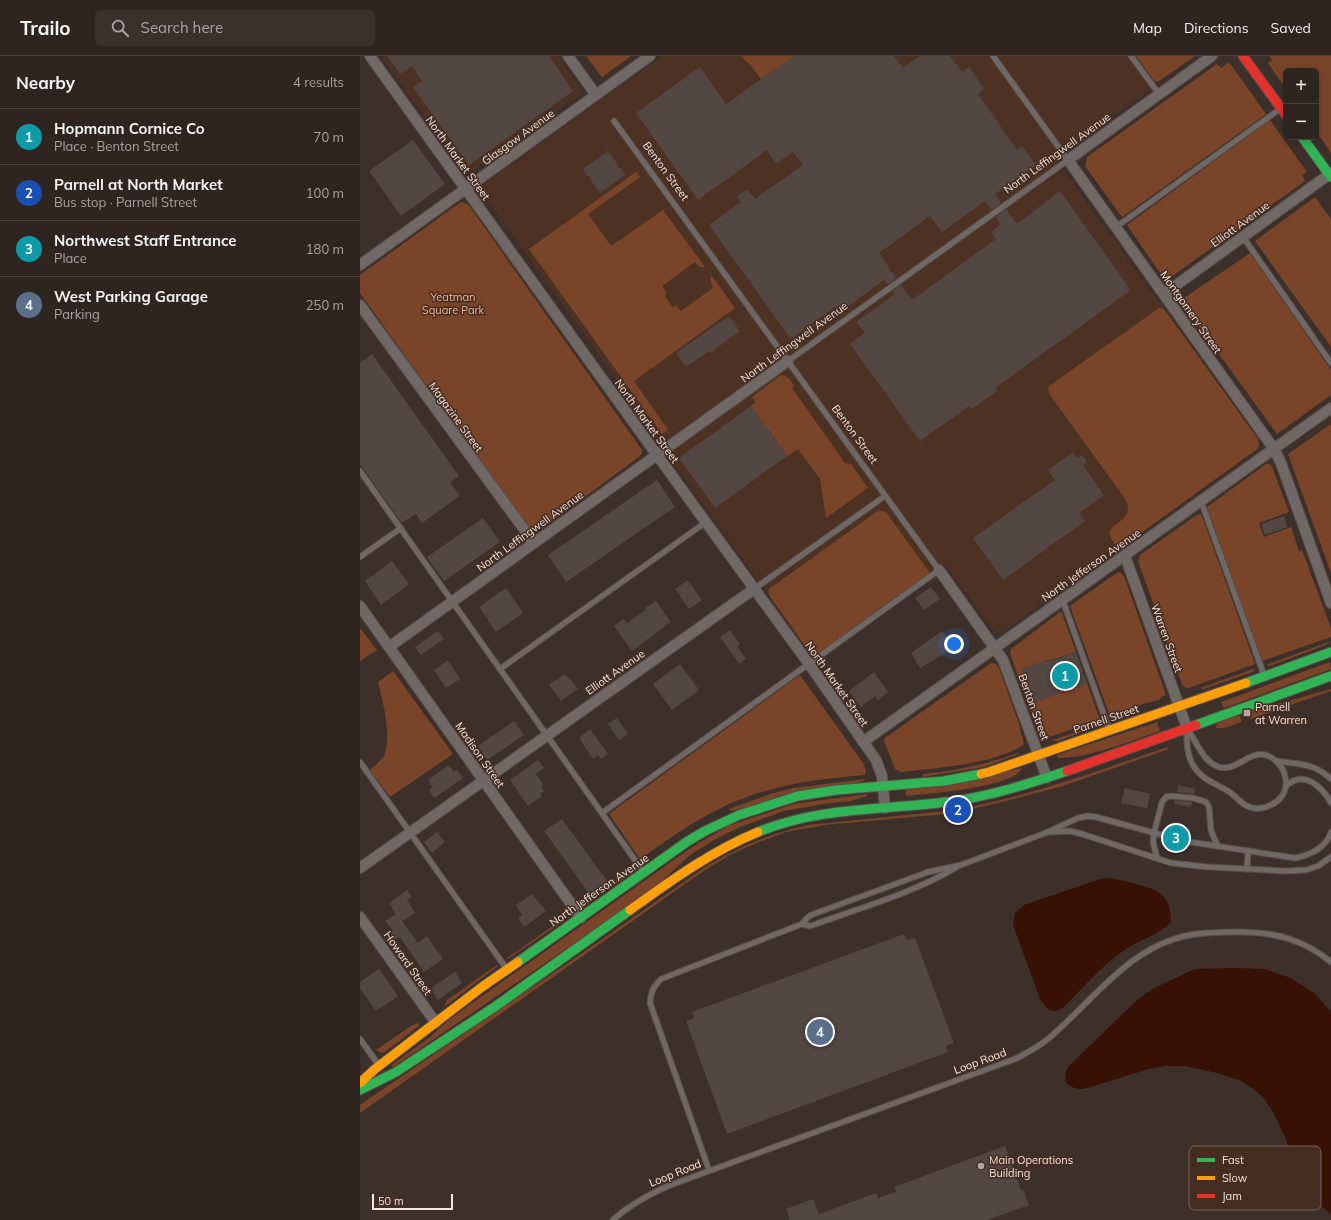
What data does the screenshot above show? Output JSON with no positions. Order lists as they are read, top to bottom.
{
  "streets": {
    "main road": ["North Jefferson Avenue", "Parnell Street"],
    "street": [
      "Glasgow Avenue",
      "North Leffingwell Avenue",
      "North Market Street",
      "Benton Street",
      "Elliott Avenue",
      "Montgomery Street",
      "Magazine Street",
      "Warren Street",
      "Madison Street",
      "Howard Street"
    ],
    "lane": ["Loop Road"]
  },
  "crossings": [
    ["Glasgow Avenue", "North Market Street"],
    ["North Leffingwell Avenue", "North Market Street"],
    ["North Leffingwell Avenue", "Benton Street"],
    ["North Leffingwell Avenue", "Montgomery Street"],
    ["North Leffingwell Avenue", "Magazine Street"],
    ["North Leffingwell Avenue", "Madison Street"],
    ["North Market Street", "Elliott Avenue"],
    ["North Market Street", "North Jefferson Avenue"],
    ["North Market Street", "Parnell Street"],
    ["Benton Street", "Elliott Avenue"],
    ["Benton Street", "North Jefferson Avenue"],
    ["Benton Street", "Parnell Street"],
    ["Elliott Avenue", "Montgomery Street"],
    ["Elliott Avenue", "Madison Street"],
    ["Montgomery Street", "North Jefferson Avenue"],
    ["North Jefferson Avenue", "Warren Street"],
    ["North Jefferson Avenue", "Parnell Street"],
    ["North Jefferson Avenue", "Madison Street"],
    ["North Jefferson Avenue", "Howard Street"],
    ["Warren Street", "Parnell Street"]
  ],
  "parks": ["Yeatman Square Park"],
  "places": {
    "transit": ["Parnell at Warren"],
    "other": ["Main Operations Building"]
  },
  "legend": ["Fast", "Slow", "Jam"],
  "scale_bar": "50 m",
  "page": {
    "header": "Trailo",
    "search": "Search here",
    "nav": ["Map", "Directions", "Saved"],
    "heading": ["Nearby", "4 results"],
    "map_buttons": ["+", "−"],
    "list": [
      {
        "mark": "1",
        "name": "Hopmann Cornice Co",
        "note": "Place · Benton Street",
        "value": "70 m"
      },
      {
        "mark": "2",
        "name": "Parnell at North Market",
        "note": "Bus stop · Parnell Street",
        "value": "100 m"
      },
      {
        "mark": "3",
        "name": "Northwest Staff Entrance",
        "note": "Place",
        "value": "180 m"
      },
      {
        "mark": "4",
        "name": "West Parking Garage",
        "note": "Parking",
        "value": "250 m"
      }
    ],
    "pins": [
      "1",
      "2",
      "3",
      "4"
    ],
    "scale": "50 m"
  }
}
